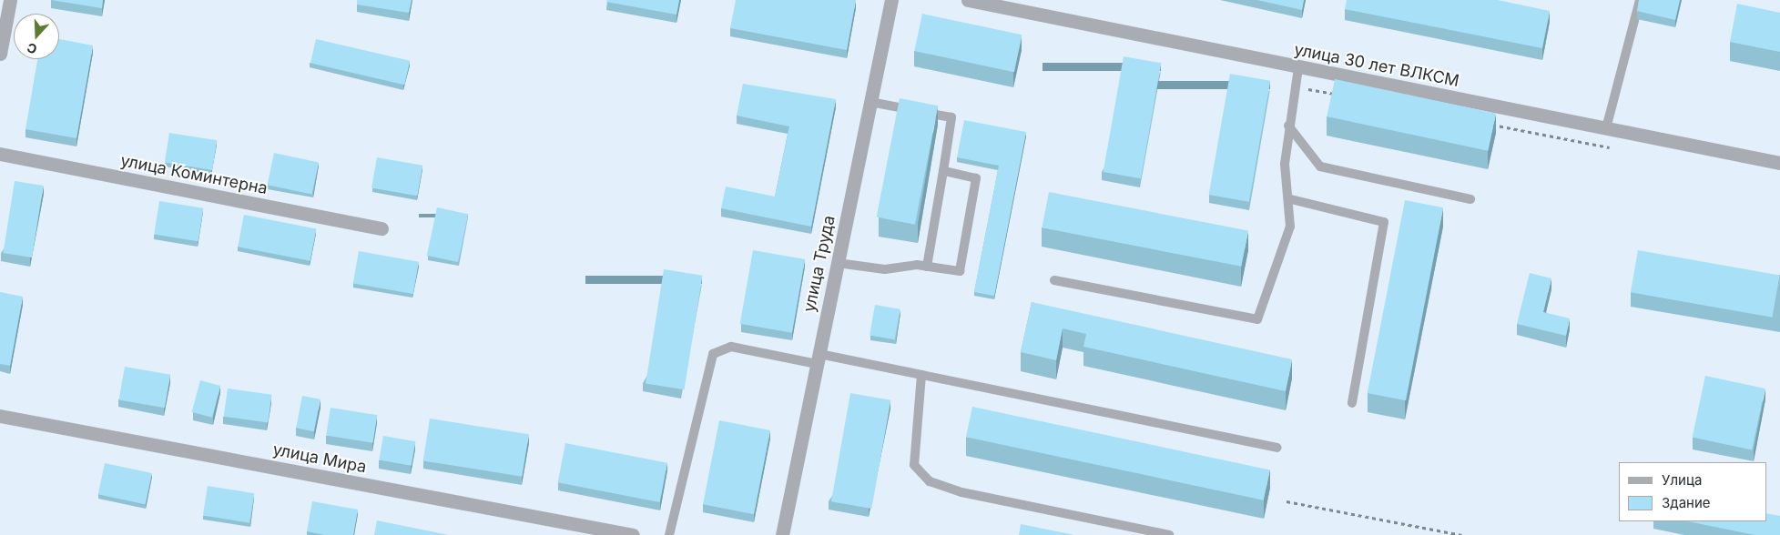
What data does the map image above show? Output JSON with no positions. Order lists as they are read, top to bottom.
{
  "streets": {
    "street": [
      "улица 30 лет ВЛКСМ",
      "улица Коминтерна",
      "улица Труда",
      "улица Мира"
    ]
  },
  "legend": ["Улица", "Здание"],
  "north": "bottom"
}
